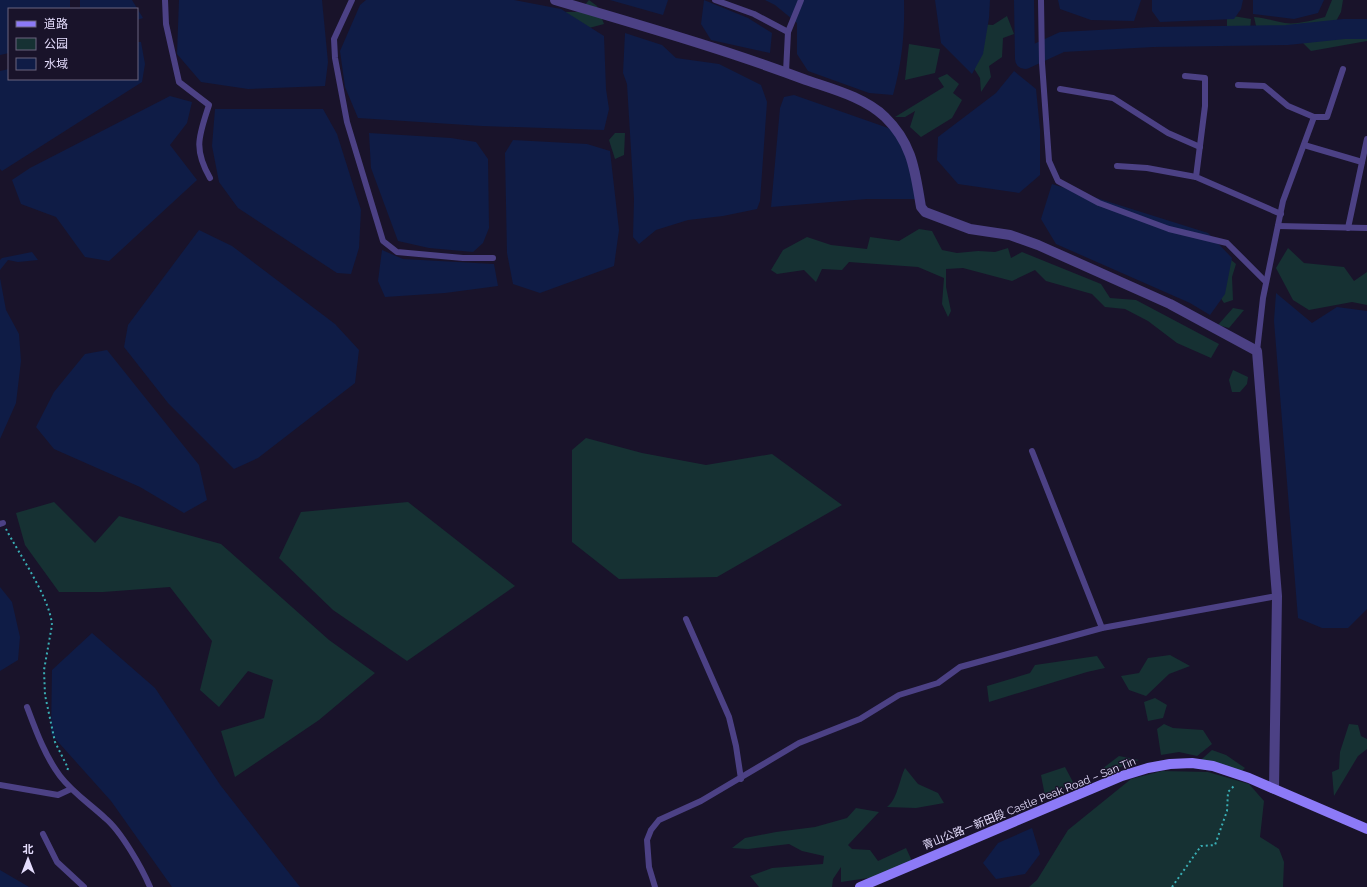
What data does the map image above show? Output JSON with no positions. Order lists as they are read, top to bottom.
{
  "streets": {
    "main road": ["青山公路－新田段 Castle Peak Road – San Tin"]
  },
  "legend": ["道路", "公园", "水域"],
  "north": "top"
}
